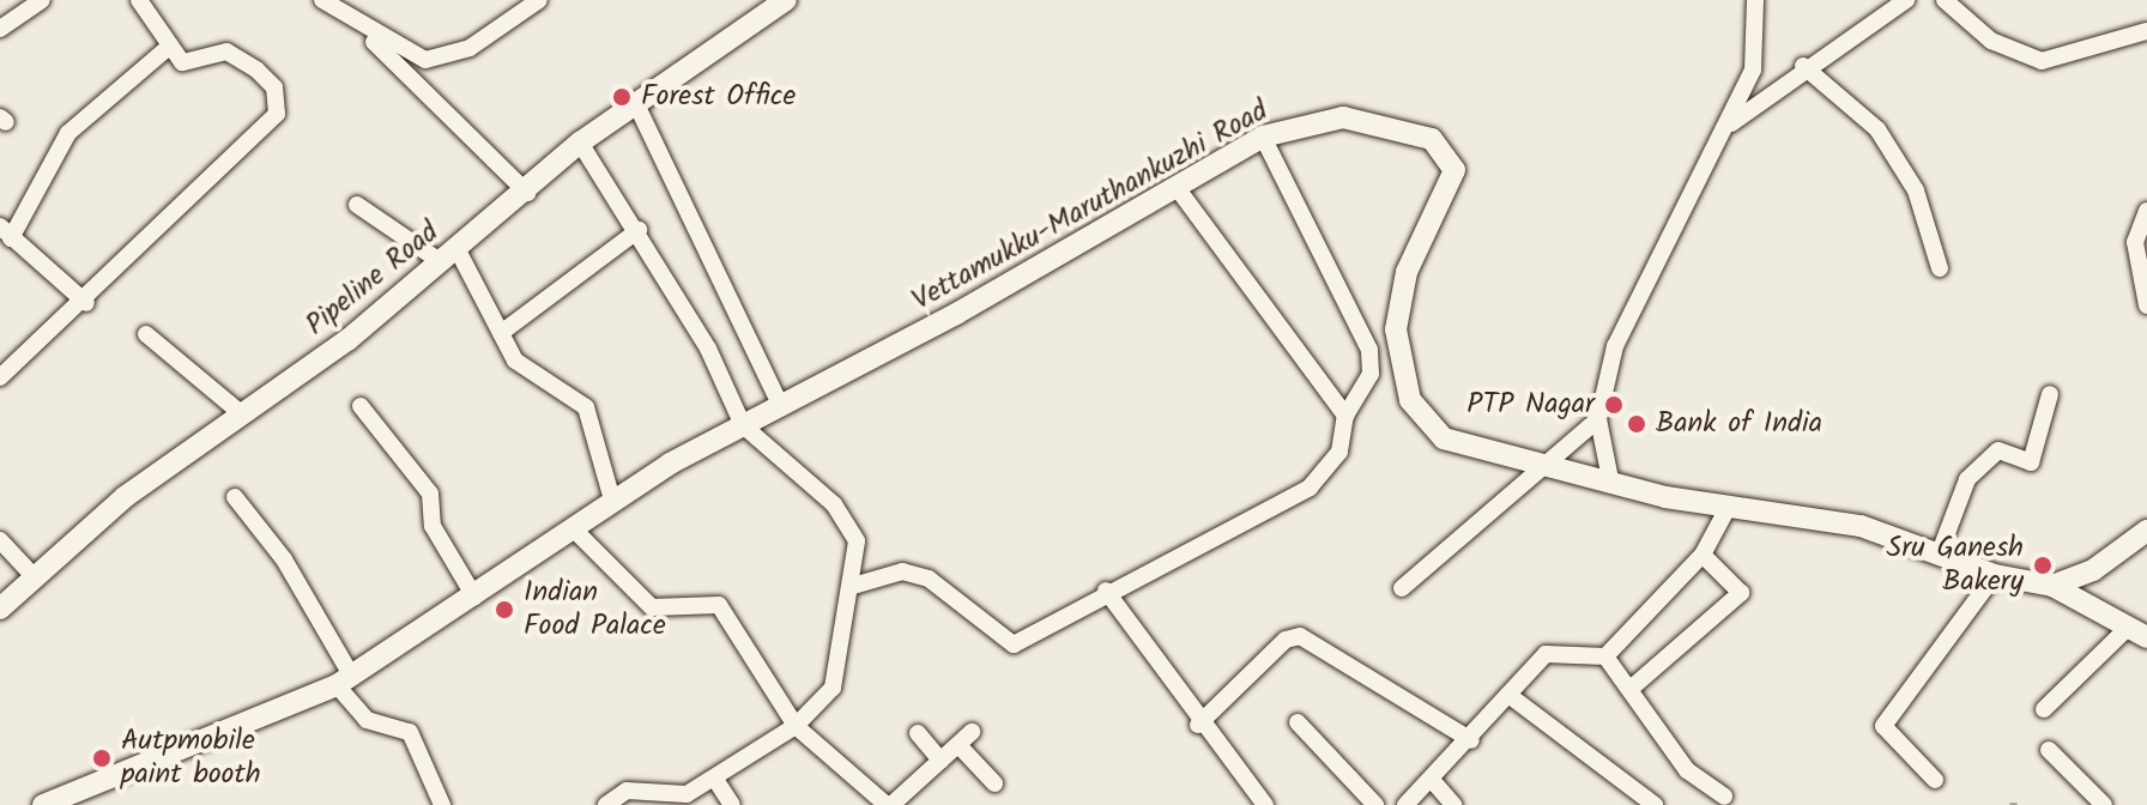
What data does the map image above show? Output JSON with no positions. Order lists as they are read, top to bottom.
{
  "streets": {
    "main road": ["Vettamukku-Maruthankuzhi Road", "Pipeline Road"]
  },
  "places": [
    "Forest Office",
    "PTP Nagar",
    "Bank of India",
    "Sru Ganesh Bakery",
    "Indian Food Palace",
    "Autpmobile paint booth"
  ]
}
